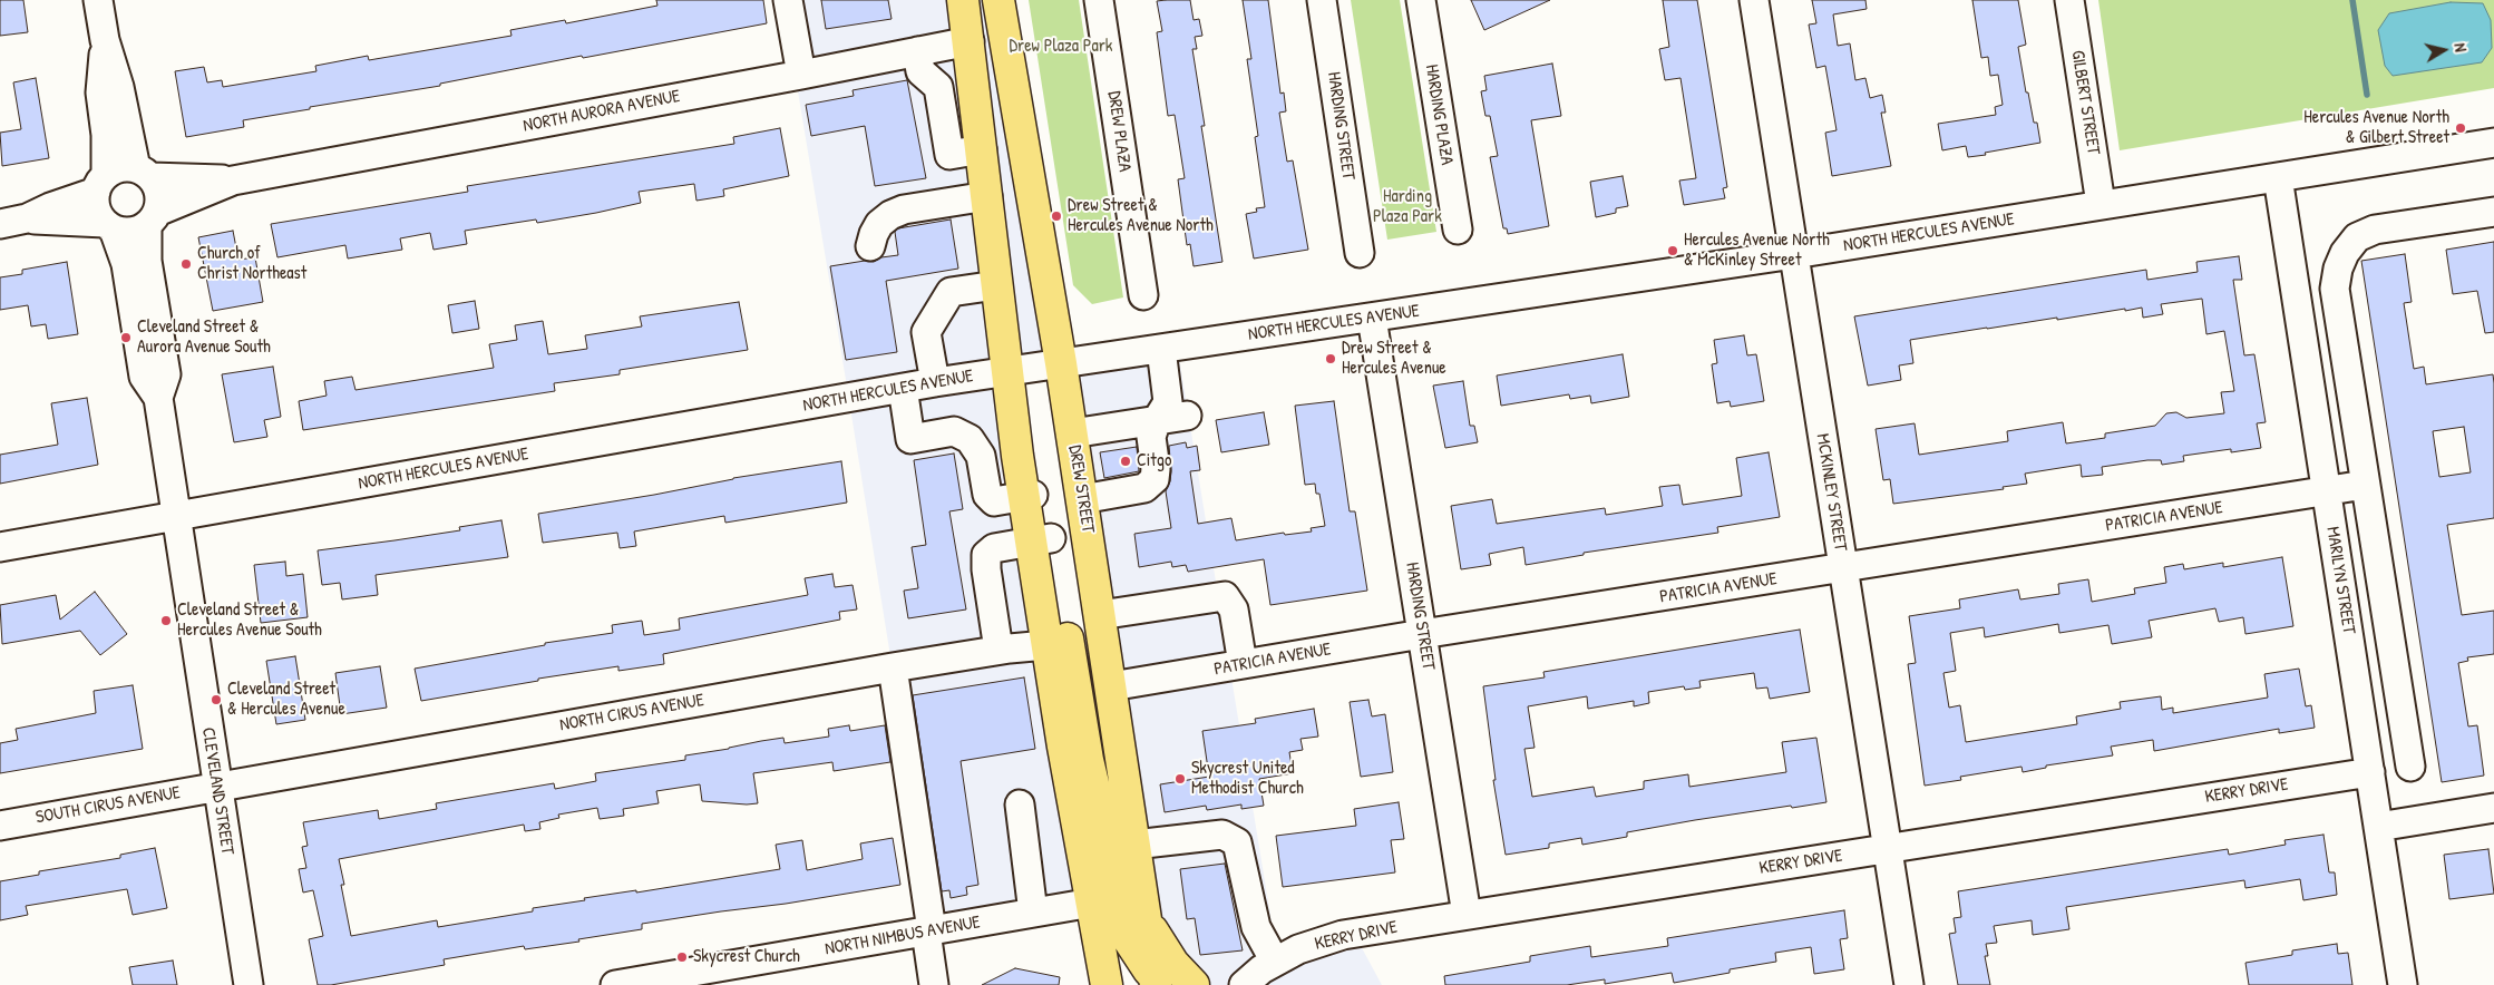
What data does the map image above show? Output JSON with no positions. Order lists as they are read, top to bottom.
{
  "streets": {
    "main road": ["DREW STREET"],
    "street": [
      "GILBERT STREET",
      "NORTH AURORA AVENUE",
      "HARDING PLAZA",
      "HARDING STREET",
      "DREW PLAZA",
      "NORTH HERCULES AVENUE",
      "MCKINLEY STREET",
      "PATRICIA AVENUE",
      "MARILYN STREET",
      "NORTH CIRUS AVENUE",
      "CLEVELAND STREET",
      "KERRY DRIVE",
      "SOUTH CIRUS AVENUE",
      "NORTH NIMBUS AVENUE"
    ]
  },
  "crossings": [
    ["GILBERT STREET", "NORTH HERCULES AVENUE"],
    ["NORTH AURORA AVENUE", "DREW STREET"],
    ["NORTH AURORA AVENUE", "CLEVELAND STREET"],
    ["HARDING STREET", "NORTH HERCULES AVENUE"],
    ["HARDING STREET", "PATRICIA AVENUE"],
    ["HARDING STREET", "KERRY DRIVE"],
    ["NORTH HERCULES AVENUE", "DREW STREET"],
    ["NORTH HERCULES AVENUE", "MCKINLEY STREET"],
    ["NORTH HERCULES AVENUE", "MARILYN STREET"],
    ["NORTH HERCULES AVENUE", "CLEVELAND STREET"],
    ["DREW STREET", "PATRICIA AVENUE"],
    ["DREW STREET", "NORTH CIRUS AVENUE"],
    ["DREW STREET", "NORTH NIMBUS AVENUE"],
    ["MCKINLEY STREET", "PATRICIA AVENUE"],
    ["MCKINLEY STREET", "KERRY DRIVE"],
    ["PATRICIA AVENUE", "MARILYN STREET"],
    ["MARILYN STREET", "KERRY DRIVE"],
    ["NORTH CIRUS AVENUE", "CLEVELAND STREET"],
    ["NORTH CIRUS AVENUE", "SOUTH CIRUS AVENUE"],
    ["CLEVELAND STREET", "SOUTH CIRUS AVENUE"]
  ],
  "parks": ["Drew Plaza Park", "Harding Plaza Park"],
  "places": [
    "Hercules Avenue North & Gilbert Street",
    "Drew Street & Hercules Avenue North",
    "Hercules Avenue North & McKinley Street",
    "Church of Christ Northeast",
    "Cleveland Street & Aurora Avenue South",
    "Drew Street & Hercules Avenue",
    "Citgo",
    "Cleveland Street & Hercules Avenue South",
    "Cleveland Street & Hercules Avenue",
    "Skycrest United Methodist Church",
    "Skycrest Church"
  ],
  "north": "right"
}
